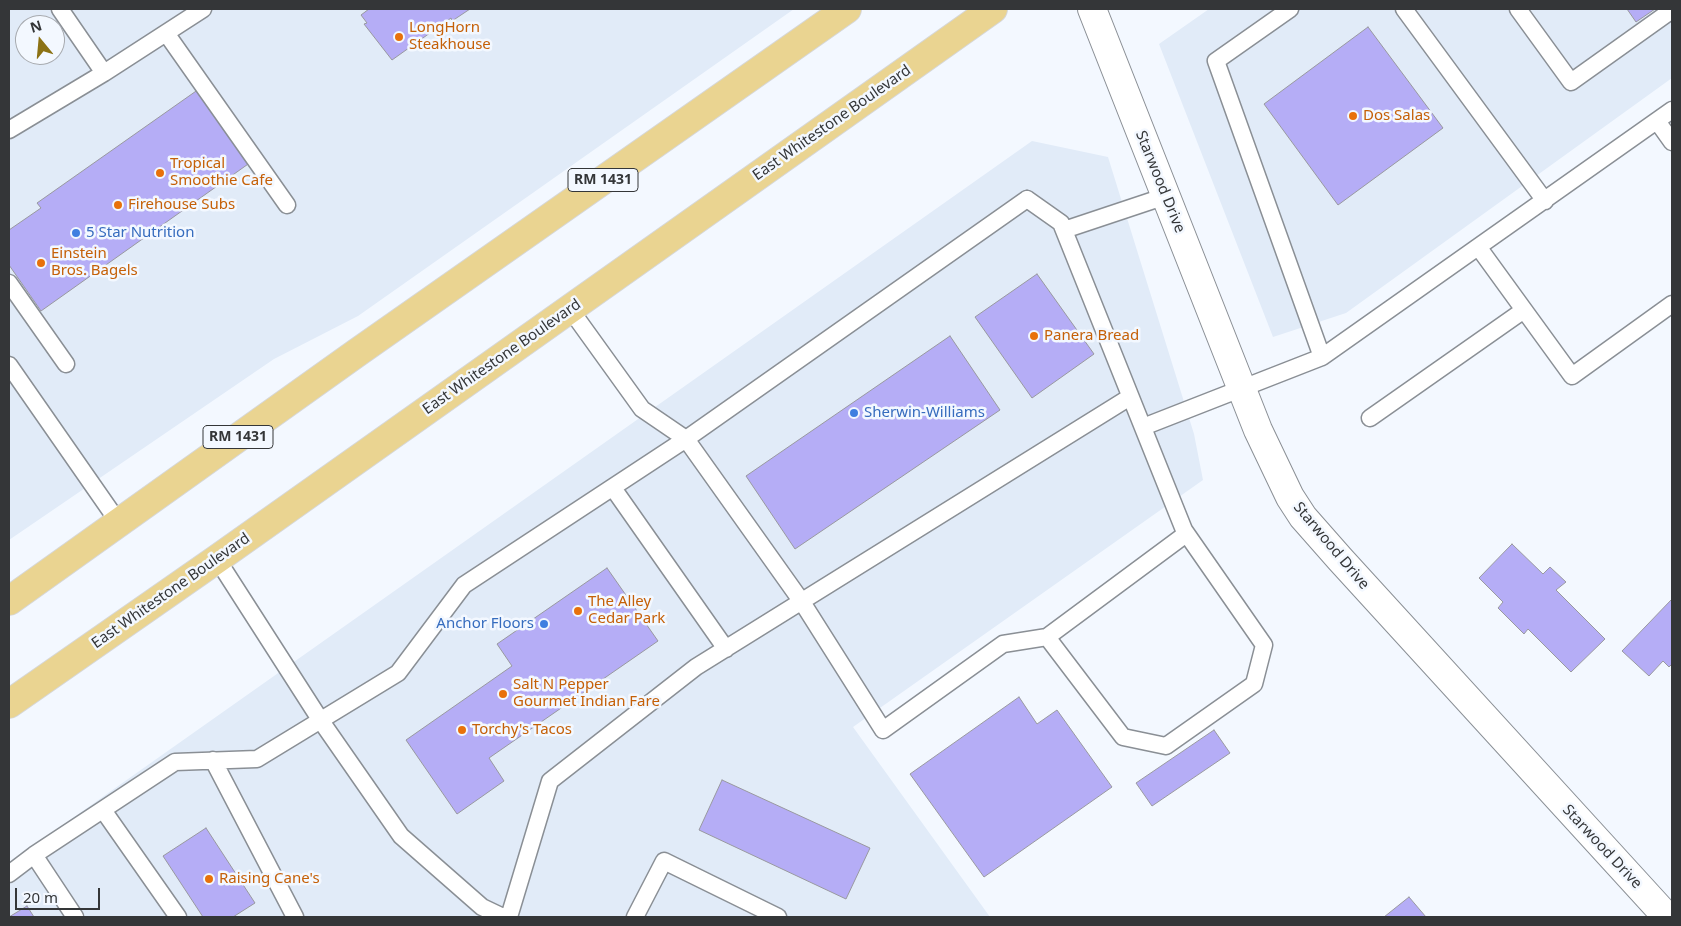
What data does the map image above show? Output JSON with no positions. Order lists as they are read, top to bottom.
{
  "streets": {
    "main road": ["East Whitestone Boulevard", "RM 1431"],
    "street": ["Starwood Drive"]
  },
  "places": [
    "LongHorn Steakhouse",
    "Dos Salas",
    "Tropical Smoothie Cafe",
    "Firehouse Subs",
    "5 Star Nutrition",
    "Einstein Bros. Bagels",
    "Panera Bread",
    "Sherwin-Williams",
    "The Alley Cedar Park",
    "Anchor Floors",
    "Salt N Pepper Gourmet Indian Fare",
    "Torchy's Tacos",
    "Raising Cane's"
  ],
  "scale_bar": "20 m",
  "north": "top"
}
